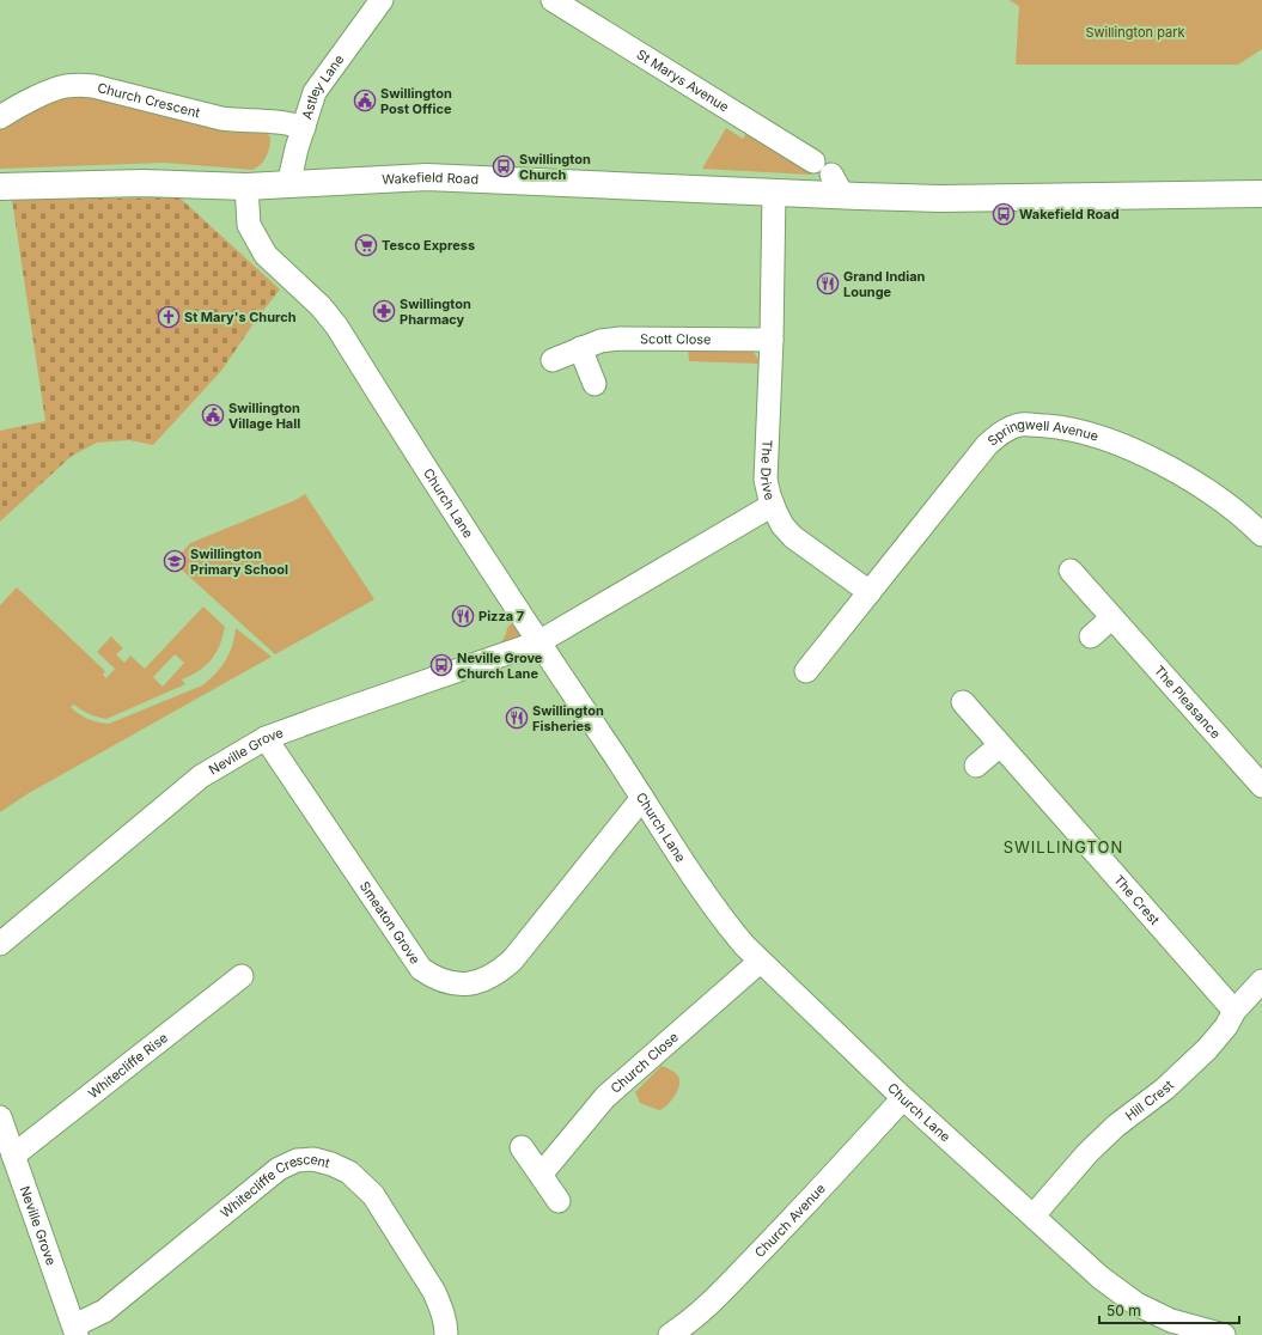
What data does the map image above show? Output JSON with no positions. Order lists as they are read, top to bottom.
{
  "streets": {
    "main road": ["Wakefield Road"],
    "street": [
      "St Marys Avenue",
      "Astley Lane",
      "Church Crescent",
      "Scott Close",
      "Springwell Avenue",
      "The Drive",
      "Church Lane",
      "The Pleasance",
      "Neville Grove",
      "The Crest",
      "Smeaton Grove",
      "Church Close",
      "Whitecliffe Rise",
      "Hill Crest",
      "Whitecliffe Crescent",
      "Church Avenue"
    ]
  },
  "crossings": [
    ["Astley Lane", "Church Crescent"],
    ["Astley Lane", "Wakefield Road"],
    ["Wakefield Road", "The Drive"],
    ["Wakefield Road", "Church Lane"],
    ["Scott Close", "The Drive"],
    ["The Drive", "Church Lane"],
    ["The Drive", "Neville Grove"],
    ["Church Lane", "Neville Grove"],
    ["Church Lane", "Smeaton Grove"],
    ["Church Lane", "Church Close"],
    ["Church Lane", "Hill Crest"],
    ["Church Lane", "Church Avenue"],
    ["Neville Grove", "Smeaton Grove"],
    ["Neville Grove", "Whitecliffe Rise"],
    ["Neville Grove", "Whitecliffe Crescent"],
    ["The Crest", "Hill Crest"]
  ],
  "districts": ["SWILLINGTON"],
  "parks": ["Swillington park"],
  "places": {
    "public building": ["Swillington Post Office", "Swillington Village Hall"],
    "bus stop": ["Swillington Church", "Wakefield Road", "Neville Grove Church Lane"],
    "supermarket": ["Tesco Express"],
    "restaurant": ["Grand Indian Lounge", "Pizza 7", "Swillington Fisheries"],
    "pharmacy": ["Swillington Pharmacy"],
    "church": ["St Mary's Church"],
    "school or university": ["Swillington Primary School"]
  },
  "scale_bar": "50 m"
}
